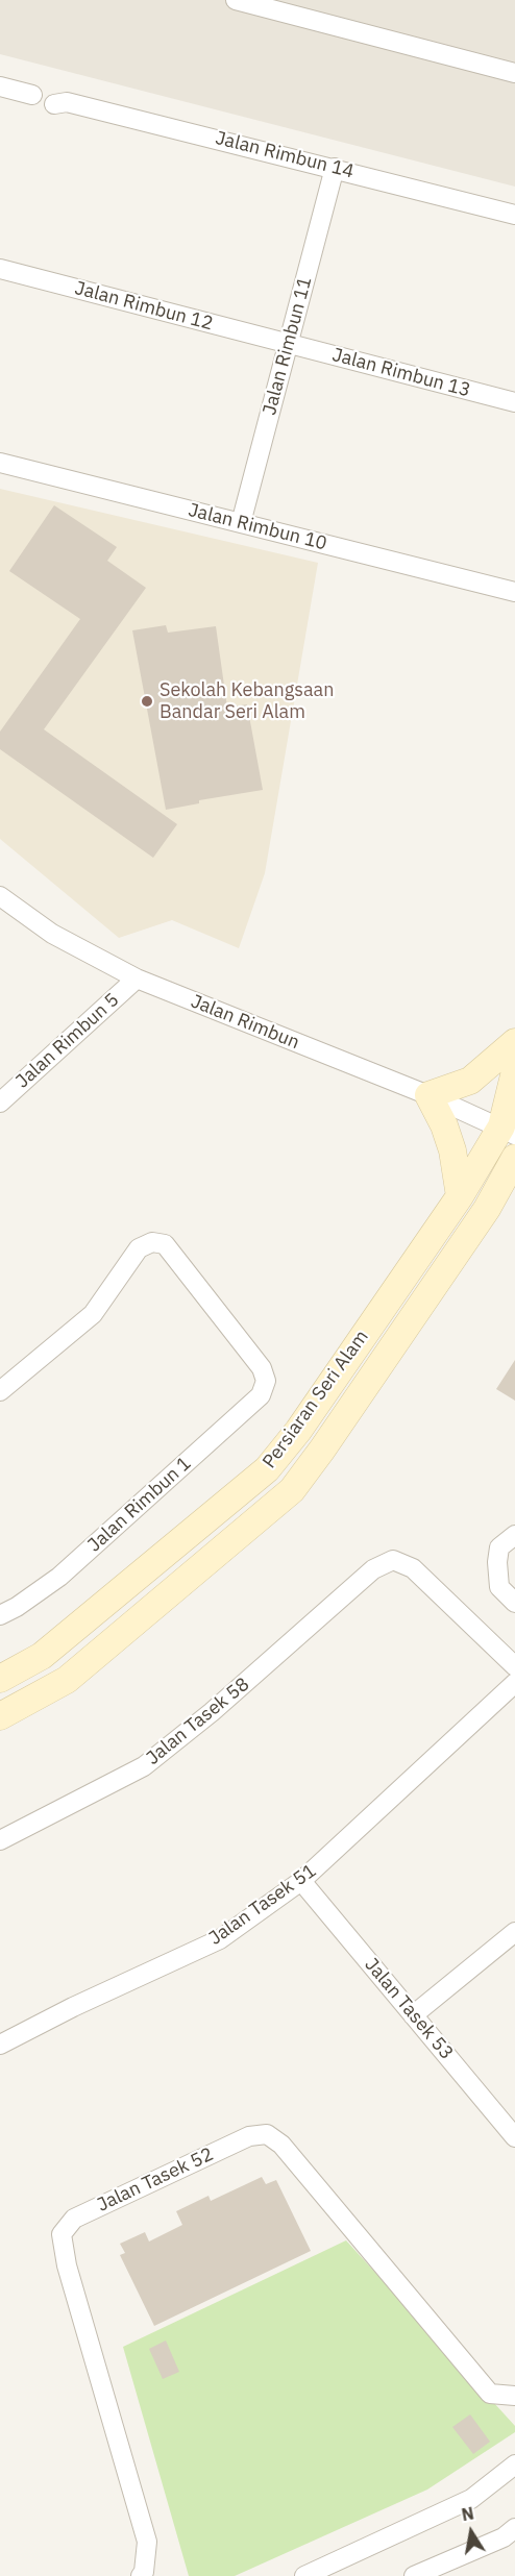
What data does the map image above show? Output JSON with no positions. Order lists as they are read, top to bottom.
{
  "streets": {
    "main road": ["Persiaran Seri Alam"],
    "street": [
      "Jalan Rimbun 14",
      "Jalan Rimbun 12",
      "Jalan Rimbun 11",
      "Jalan Rimbun 13",
      "Jalan Rimbun 10",
      "Jalan Rimbun",
      "Jalan Rimbun 5",
      "Jalan Rimbun 1",
      "Jalan Tasek 58",
      "Jalan Tasek 51",
      "Jalan Tasek 53",
      "Jalan Tasek 52"
    ]
  },
  "crossings": [
    ["Jalan Rimbun 14", "Jalan Rimbun 11"],
    ["Jalan Rimbun 12", "Jalan Rimbun 11"],
    ["Jalan Rimbun 12", "Jalan Rimbun 13"],
    ["Jalan Rimbun 11", "Jalan Rimbun 13"],
    ["Jalan Rimbun 11", "Jalan Rimbun 10"],
    ["Jalan Rimbun", "Jalan Rimbun 5"],
    ["Jalan Rimbun", "Persiaran Seri Alam"],
    ["Jalan Tasek 51", "Jalan Tasek 53"]
  ],
  "places": ["Sekolah Kebangsaan Bandar Seri Alam"],
  "north": "top"
}
